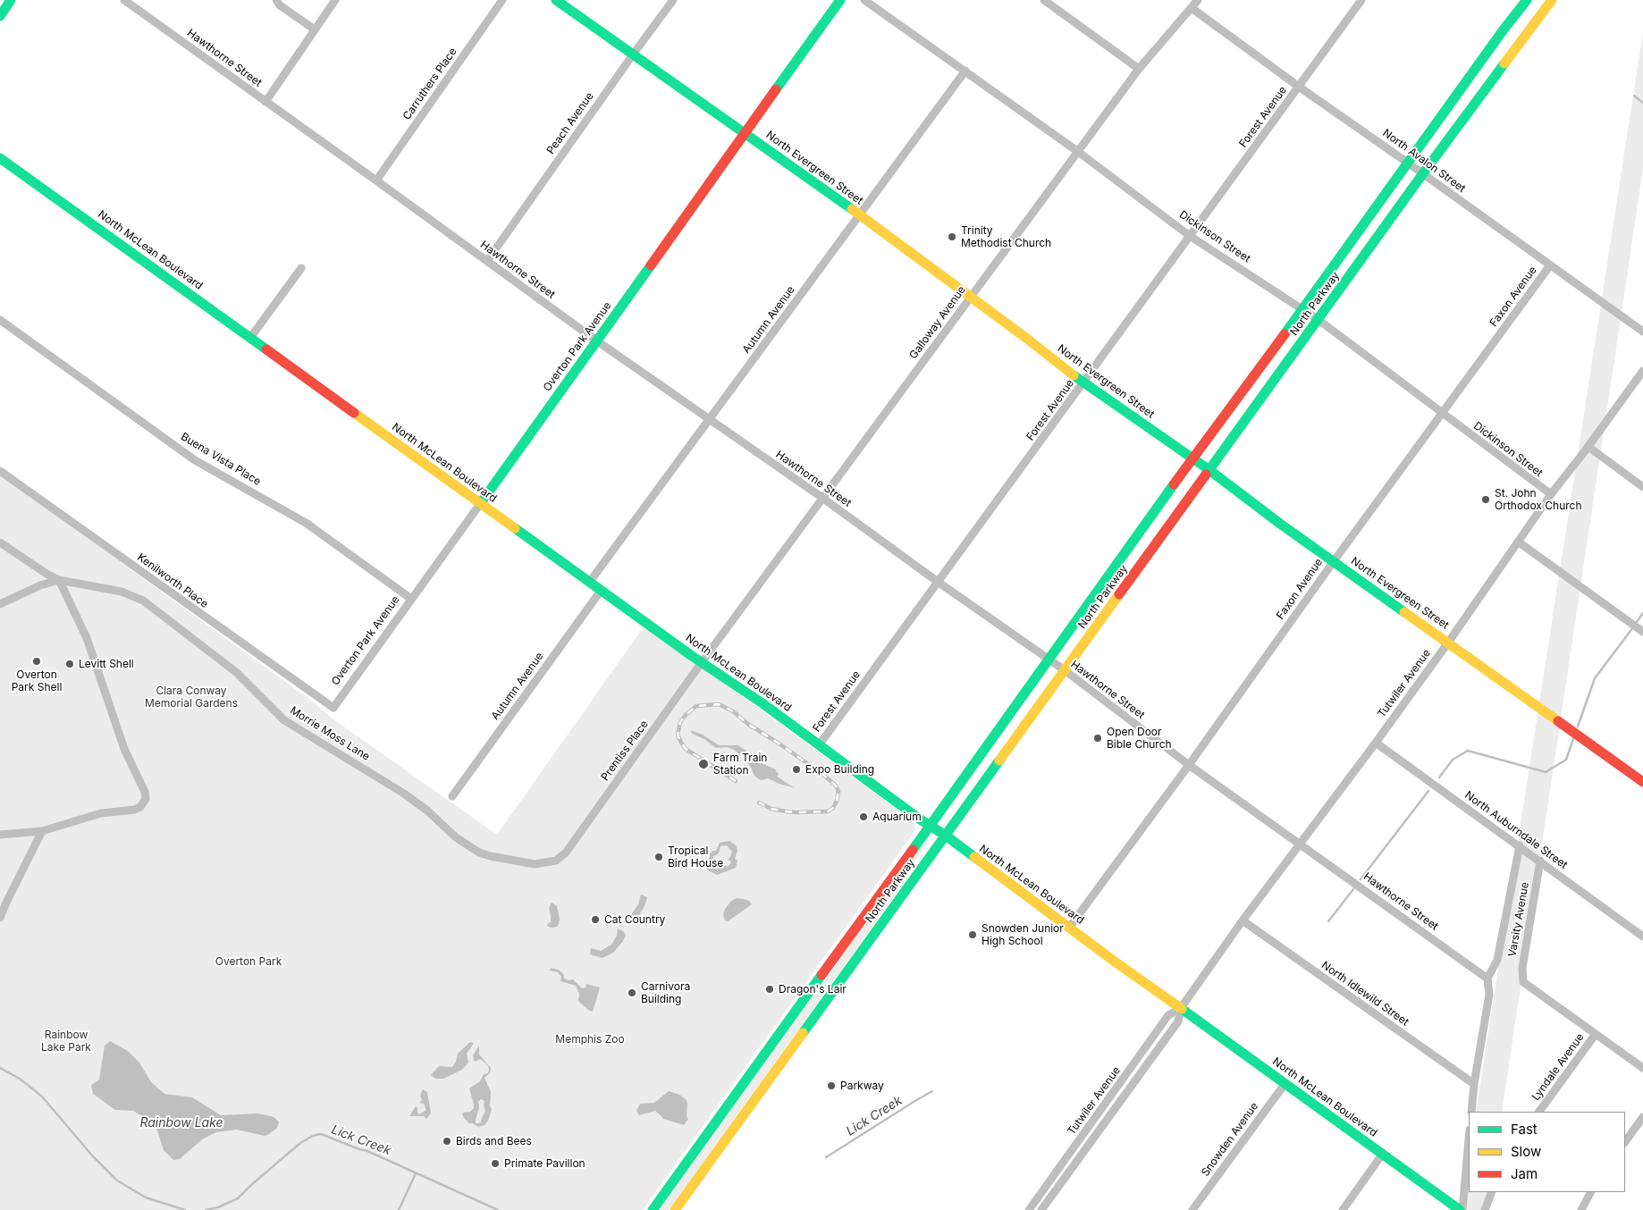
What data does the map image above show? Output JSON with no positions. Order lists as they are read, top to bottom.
{
  "streets": {
    "main road": [
      "North Evergreen Street",
      "North McLean Boulevard",
      "North Parkway",
      "Overton Park Avenue"
    ],
    "street": [
      "Hawthorne Street",
      "Carruthers Place",
      "Forest Avenue",
      "Peach Avenue",
      "North Avalon Street",
      "Dickinson Street",
      "Faxon Avenue",
      "Autumn Avenue",
      "Galloway Avenue",
      "Buena Vista Place",
      "Kenilworth Place",
      "Tutwiler Avenue",
      "Morrie Moss Lane",
      "Prentiss Place",
      "North Auburndale Street",
      "Varsity Avenue",
      "North Idlewild Street",
      "Lyndale Avenue",
      "Snowden Avenue"
    ]
  },
  "crossings": [
    ["Hawthorne Street", "Carruthers Place"],
    ["Hawthorne Street", "Forest Avenue"],
    ["Hawthorne Street", "Peach Avenue"],
    ["Hawthorne Street", "Faxon Avenue"],
    ["Hawthorne Street", "North Parkway"],
    ["Hawthorne Street", "Autumn Avenue"],
    ["Hawthorne Street", "Galloway Avenue"],
    ["Hawthorne Street", "Overton Park Avenue"],
    ["Hawthorne Street", "Tutwiler Avenue"],
    ["Forest Avenue", "North Avalon Street"],
    ["Forest Avenue", "North Evergreen Street"],
    ["Forest Avenue", "Dickinson Street"],
    ["Forest Avenue", "North McLean Boulevard"],
    ["Peach Avenue", "North Evergreen Street"],
    ["North Avalon Street", "Faxon Avenue"],
    ["North Avalon Street", "North Parkway"],
    ["North Avalon Street", "Galloway Avenue"],
    ["North Evergreen Street", "Faxon Avenue"],
    ["North Evergreen Street", "North Parkway"],
    ["North Evergreen Street", "Autumn Avenue"],
    ["North Evergreen Street", "Galloway Avenue"],
    ["North Evergreen Street", "Overton Park Avenue"],
    ["North Evergreen Street", "Tutwiler Avenue"],
    ["Dickinson Street", "Faxon Avenue"],
    ["Dickinson Street", "North Parkway"],
    ["Dickinson Street", "Autumn Avenue"],
    ["Dickinson Street", "Galloway Avenue"],
    ["Dickinson Street", "Tutwiler Avenue"],
    ["North McLean Boulevard", "Faxon Avenue"],
    ["North McLean Boulevard", "North Parkway"],
    ["North McLean Boulevard", "Autumn Avenue"],
    ["North McLean Boulevard", "Galloway Avenue"],
    ["North McLean Boulevard", "Overton Park Avenue"],
    ["North McLean Boulevard", "Tutwiler Avenue"],
    ["North McLean Boulevard", "Prentiss Place"],
    ["North McLean Boulevard", "Snowden Avenue"],
    ["Galloway Avenue", "Prentiss Place"],
    ["Overton Park Avenue", "Buena Vista Place"],
    ["Overton Park Avenue", "Kenilworth Place"],
    ["Tutwiler Avenue", "North Auburndale Street"],
    ["Tutwiler Avenue", "North Idlewild Street"],
    ["Morrie Moss Lane", "Prentiss Place"],
    ["North Auburndale Street", "Varsity Avenue"],
    ["Varsity Avenue", "Lyndale Avenue"]
  ],
  "water": ["Lick Creek", "Rainbow Lake"],
  "parks": [
    "Clara Conway Memorial Gardens",
    "Overton Park",
    "Rainbow Lake Park",
    "Memphis Zoo"
  ],
  "places": [
    "Trinity Methodist Church",
    "St. John Orthodox Church",
    "Overton Park Shell",
    "Levitt Shell",
    "Open Door Bible Church",
    "Farm Train Station",
    "Expo Building",
    "Aquarium",
    "Tropical Bird House",
    "Cat Country",
    "Snowden Junior High School",
    "Dragon's Lair",
    "Carnivora Building",
    "Parkway",
    "Birds and Bees",
    "Primate Pavillon"
  ],
  "legend": ["Fast", "Slow", "Jam"]
}
